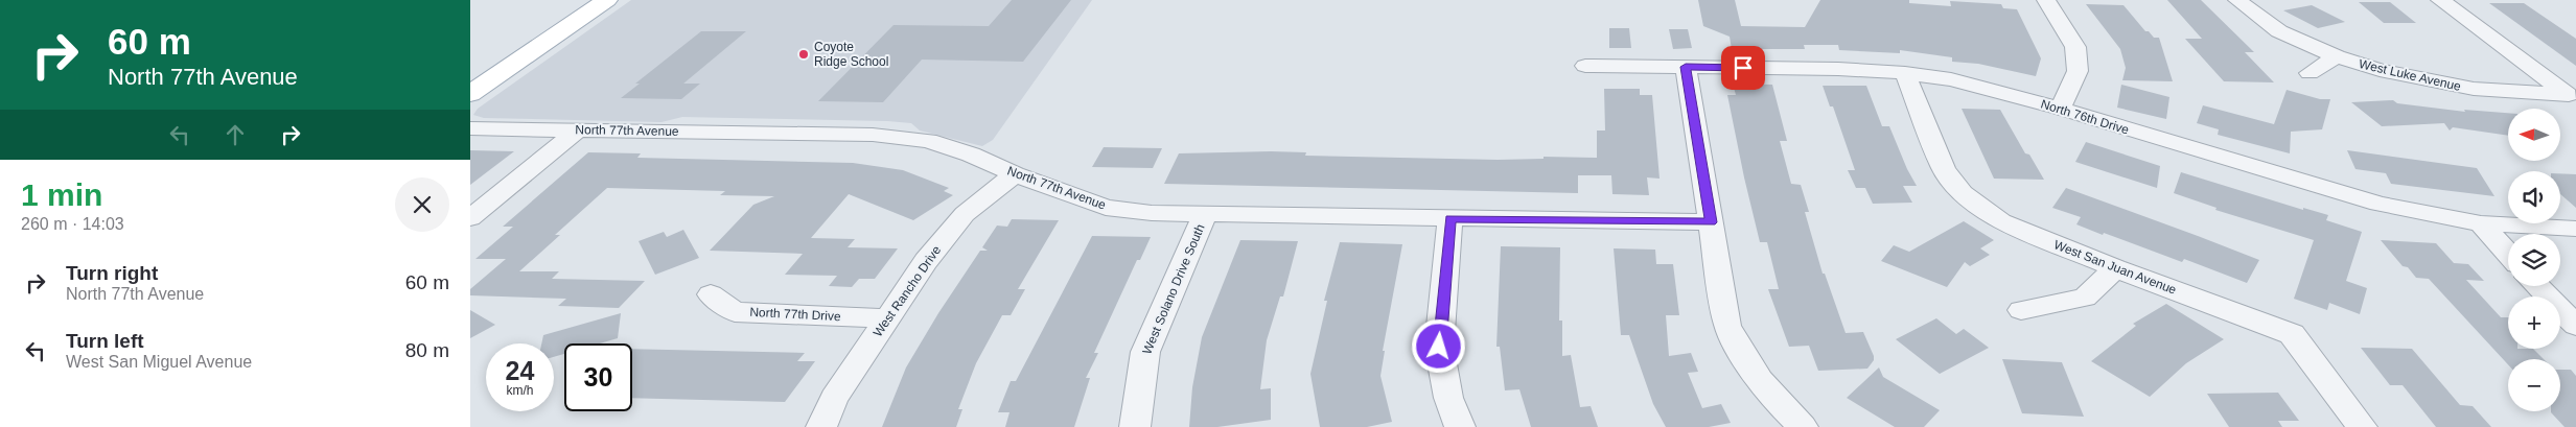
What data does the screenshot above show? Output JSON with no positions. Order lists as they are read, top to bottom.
{
  "streets": {
    "street": [
      "West Luke Avenue",
      "North 76th Drive",
      "North 77th Avenue",
      "West San Juan Avenue",
      "West Solano Drive South",
      "West Rancho Drive",
      "North 77th Drive"
    ]
  },
  "crossings": [
    ["North 76th Drive", "West San Juan Avenue"],
    ["North 77th Avenue", "West Solano Drive South"],
    ["North 77th Avenue", "West Rancho Drive"],
    ["West Rancho Drive", "North 77th Drive"]
  ],
  "places": ["Coyote Ridge School"],
  "north": "left",
  "page": {
    "turn": ["60 m", "North 77th Avenue"],
    "map_buttons": ["+", "−"],
    "heading": ["1 min", "260 m · 14:03"],
    "list": [
      {
        "name": "Turn right",
        "note": "North 77th Avenue",
        "value": "60 m"
      },
      {
        "name": "Turn left",
        "note": "West San Miguel Avenue",
        "value": "80 m"
      }
    ],
    "speed": "24 km/h",
    "limit": "30"
  }
}
